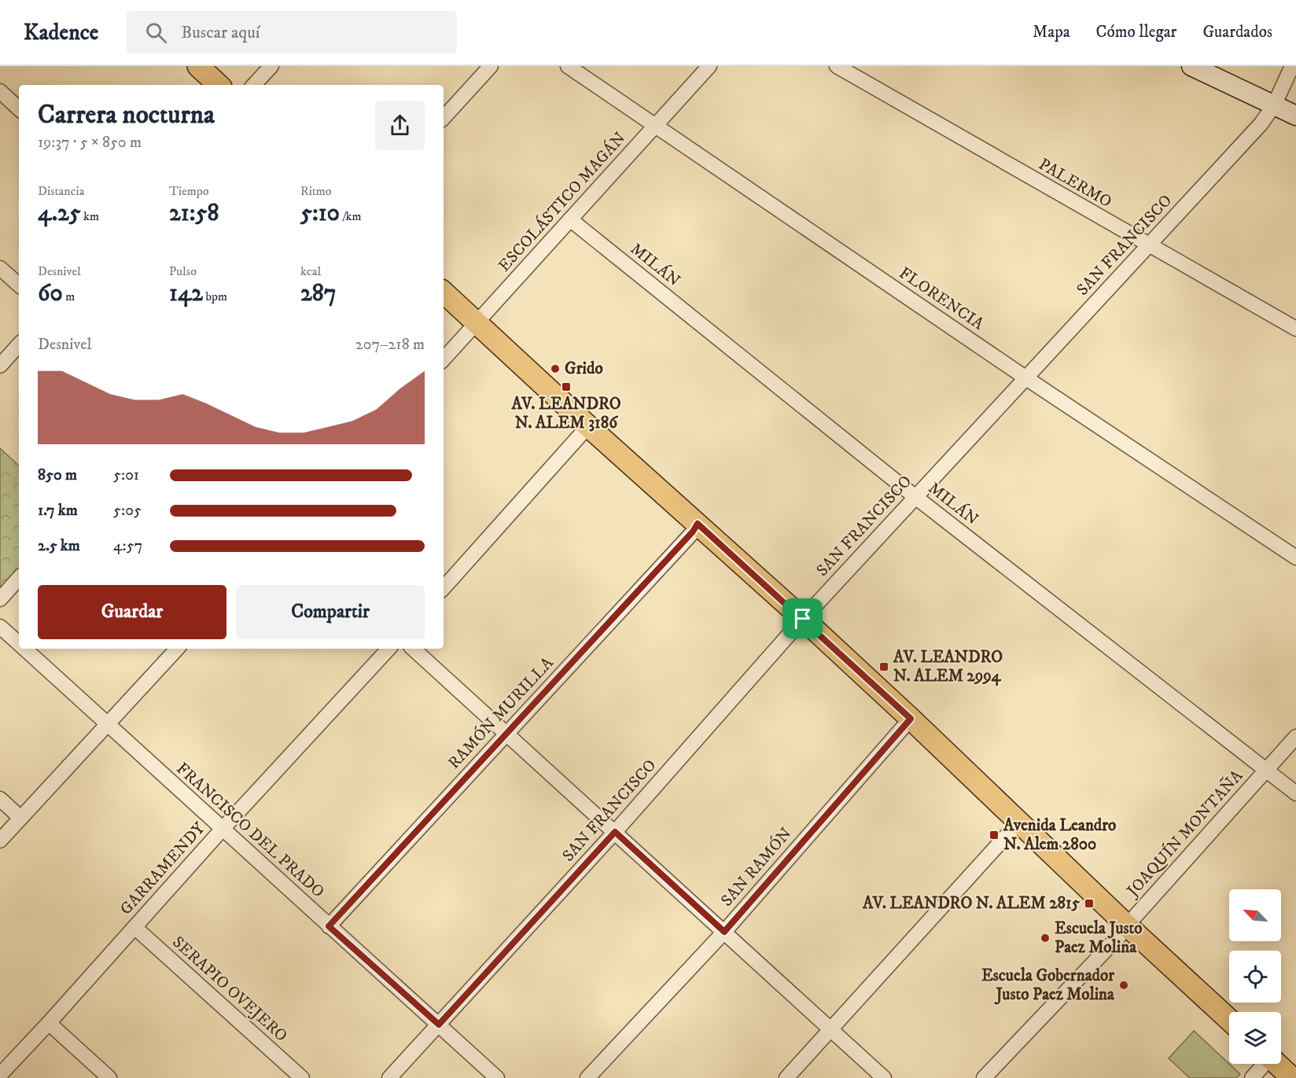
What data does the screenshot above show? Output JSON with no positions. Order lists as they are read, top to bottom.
{
  "streets": {
    "street": [
      "PALERMO",
      "ESCOLÁSTICO MAGÁN",
      "SAN FRANCISCO",
      "MILÁN",
      "FLORENCIA",
      "RAMÓN MURILLA",
      "FRANCISCO DEL PRADO",
      "JOAQUÍN MONTAÑA",
      "SAN RAMÓN",
      "GARRAMENDY",
      "SERAPIO OVEJERO"
    ]
  },
  "crossings": [
    ["PALERMO", "SAN FRANCISCO"],
    ["ESCOLÁSTICO MAGÁN", "MILÁN"],
    ["ESCOLÁSTICO MAGÁN", "FLORENCIA"],
    ["SAN FRANCISCO", "MILÁN"],
    ["SAN FRANCISCO", "FLORENCIA"],
    ["SAN FRANCISCO", "FRANCISCO DEL PRADO"],
    ["MILÁN", "JOAQUÍN MONTAÑA"],
    ["RAMÓN MURILLA", "FRANCISCO DEL PRADO"],
    ["FRANCISCO DEL PRADO", "GARRAMENDY"],
    ["GARRAMENDY", "SERAPIO OVEJERO"]
  ],
  "places": {
    "other": ["Grido", "Escuela Justo Paez Molina", "Escuela Gobernador Justo Paez Molina"],
    "transit": [
      "AV. LEANDRO N. ALEM 3186",
      "AV. LEANDRO N. ALEM 2994",
      "Avenida Leandro N. Alem 2800",
      "AV. LEANDRO N. ALEM 2815"
    ]
  },
  "north": "top left",
  "page": {
    "header": "Kadence",
    "search": "Buscar aquí",
    "nav": ["Mapa", "Cómo llegar", "Guardados"],
    "heading": ["Carrera nocturna", "19:37 · 5 × 850 m"],
    "stats": [
      ["Distancia", "4.25 km"],
      ["Tiempo", "21:58"],
      ["Ritmo", "5:10 /km"],
      ["Desnivel", "60 m"],
      ["Pulso", "142 bpm"],
      ["kcal", "287"]
    ],
    "chart": ["Desnivel", "207–218 m"],
    "list": [
      {
        "name": "850 m",
        "note": "5:01"
      },
      {
        "name": "1.7 km",
        "note": "5:05"
      },
      {
        "name": "2.5 km",
        "note": "4:57"
      }
    ],
    "buttons": ["Guardar", "Compartir"]
  }
}
